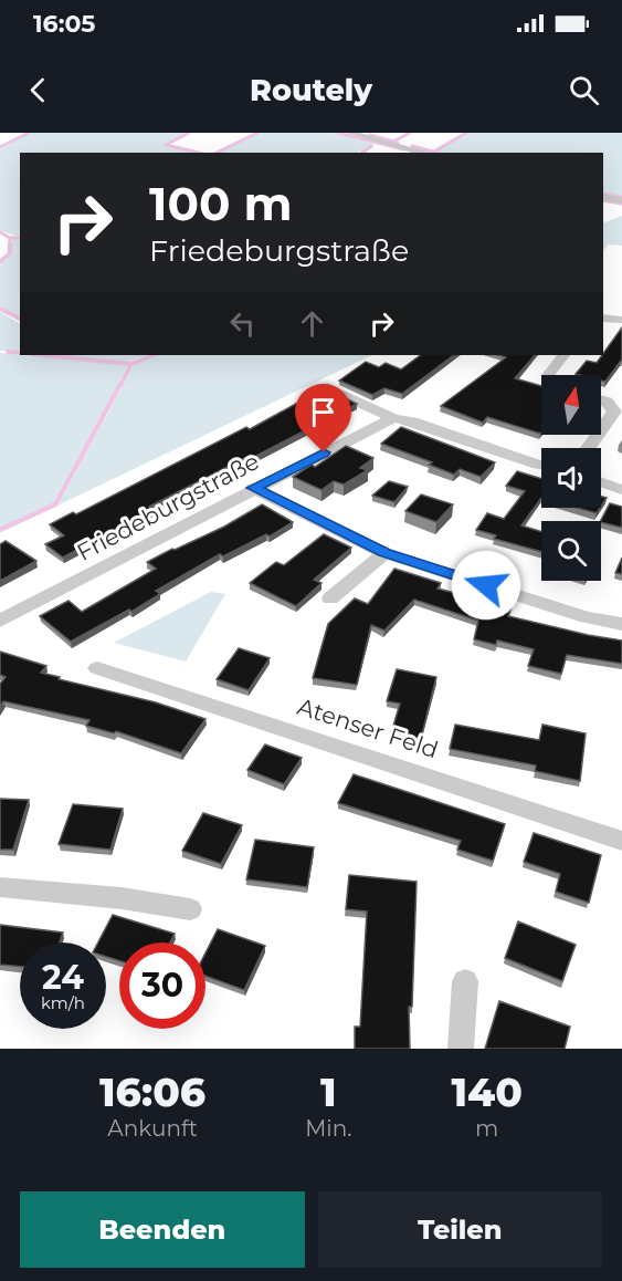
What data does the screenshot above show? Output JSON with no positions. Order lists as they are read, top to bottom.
{
  "streets": {
    "street": ["Friedeburgstraße", "Atenser Feld"]
  },
  "north": "top",
  "page": {
    "status": "16:05",
    "header": "Routely",
    "turn": ["100 m", "Friedeburgstraße"],
    "speed": "24 km/h",
    "limit": "30",
    "eta": [
      "16:06",
      "Ankunft",
      "1",
      "Min.",
      "140",
      "m"
    ],
    "buttons": ["Beenden", "Teilen"]
  }
}
